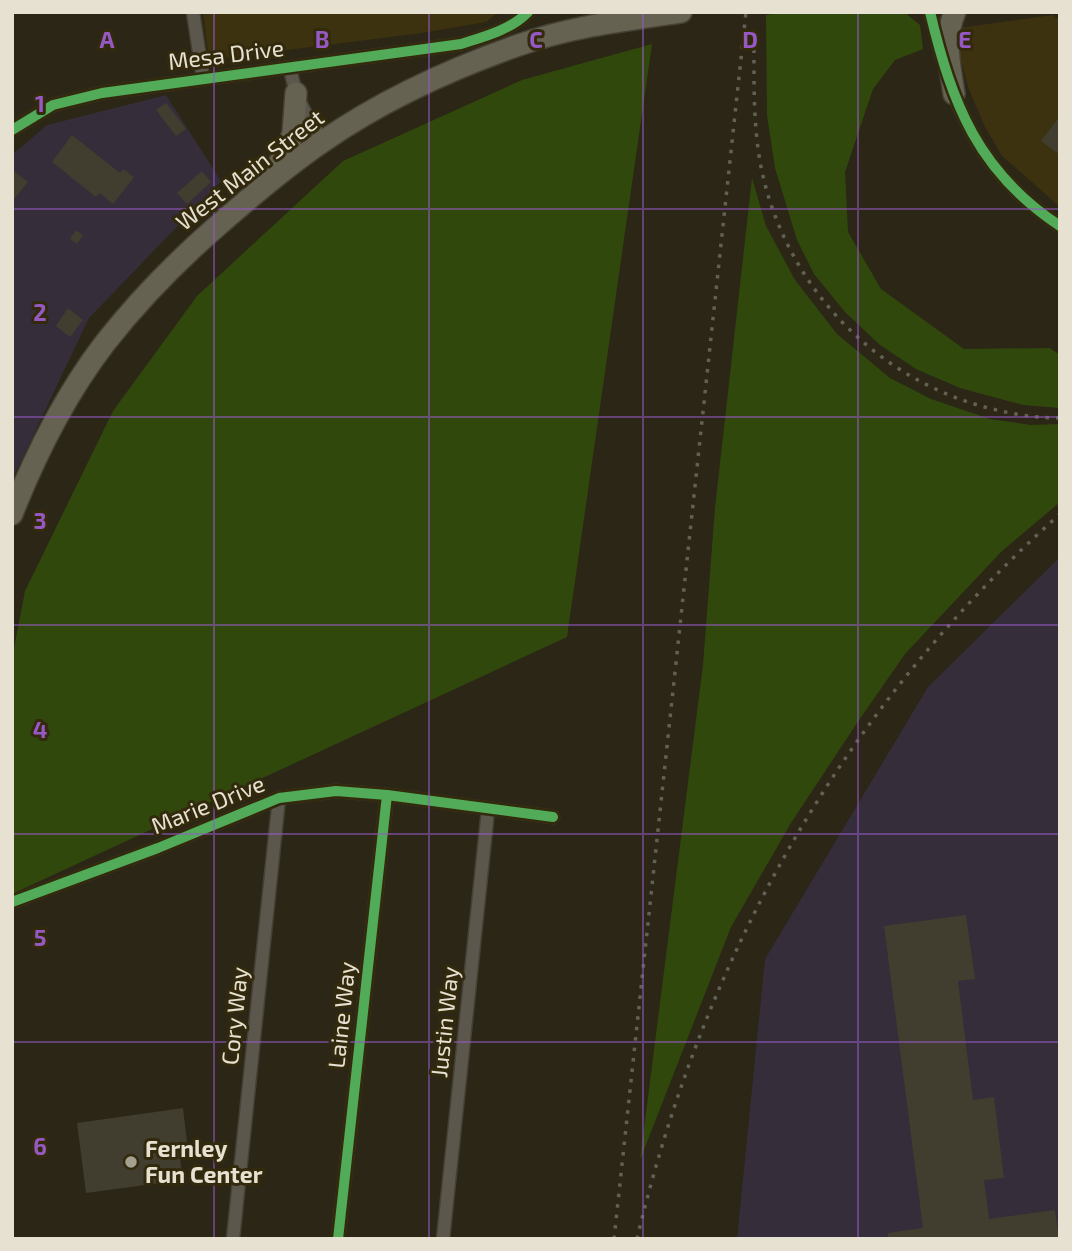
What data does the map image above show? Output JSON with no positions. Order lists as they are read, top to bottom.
{
  "streets": {
    "main road": ["West Main Street"],
    "street": [
      "Mesa Drive",
      "Marie Drive",
      "Laine Way",
      "Cory Way",
      "Justin Way"
    ]
  },
  "crossings": [
    ["Marie Drive", "Laine Way"],
    ["Marie Drive", "Cory Way"],
    ["Marie Drive", "Justin Way"]
  ],
  "places": ["Fernley Fun Center"],
  "grid": {
    "columns": [
      "A",
      "B",
      "C",
      "D",
      "E"
    ],
    "rows": [
      "1",
      "2",
      "3",
      "4",
      "5",
      "6"
    ]
  }
}
